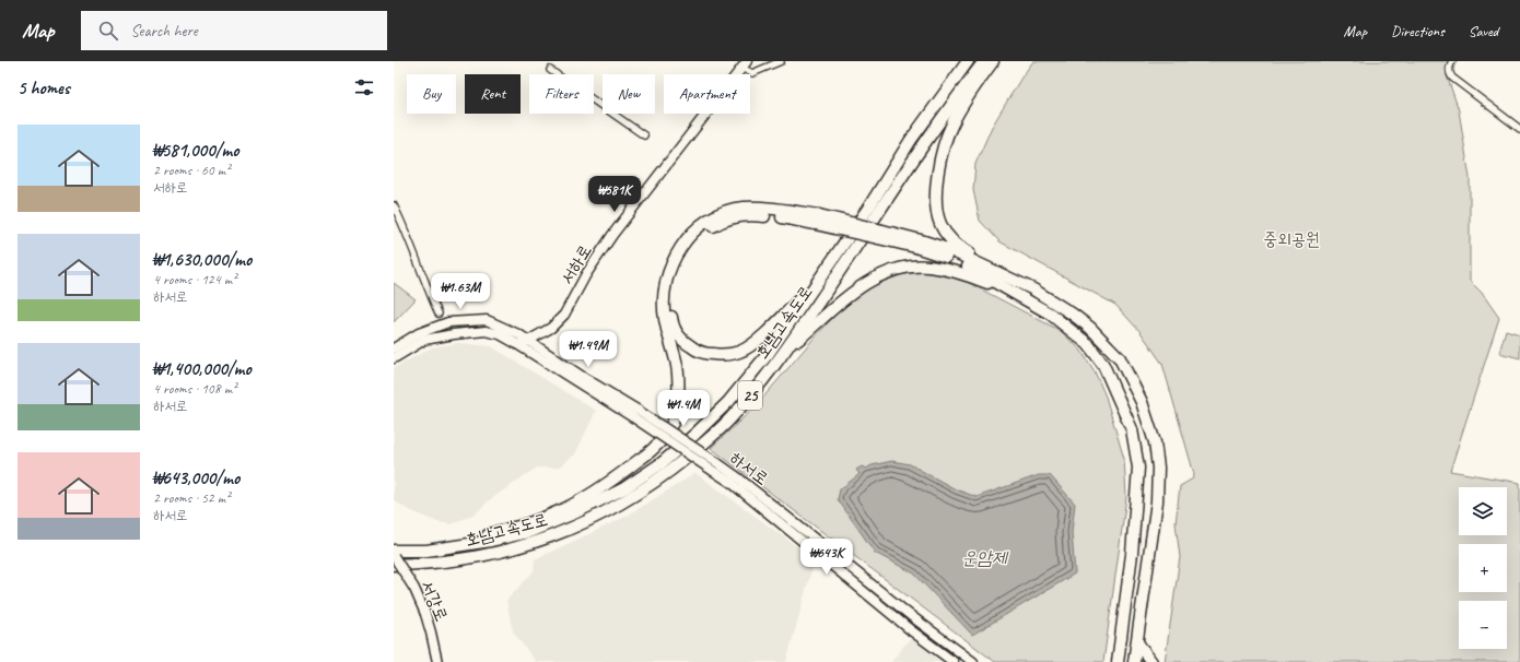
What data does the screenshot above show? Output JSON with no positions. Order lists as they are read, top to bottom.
{
  "streets": {
    "highway": ["호남고속도로", "25"],
    "main road": ["서하로", "하서로", "서강로"]
  },
  "crossings": [
    ["서하로", "하서로"]
  ],
  "water": ["운암제"],
  "parks": ["중외공원"],
  "page": {
    "header": "Map",
    "search": "Search here",
    "nav": ["Map", "Directions", "Saved"],
    "heading": "5 homes",
    "chip": [
      "Buy",
      "Rent",
      "Filters",
      "New",
      "Apartment"
    ],
    "list": [
      {
        "name": "₩581,000/mo",
        "note": "2 rooms · 60 m² · 서하로"
      },
      {
        "name": "₩1,630,000/mo",
        "note": "4 rooms · 124 m² · 하서로"
      },
      {
        "name": "₩1,400,000/mo",
        "note": "4 rooms · 108 m² · 하서로"
      },
      {
        "name": "₩643,000/mo",
        "note": "2 rooms · 52 m² · 하서로"
      }
    ],
    "price": [
      "₩581K",
      "₩1.63M",
      "₩1.49M",
      "₩1.4M",
      "₩643K"
    ],
    "map_buttons": ["+", "−"]
  }
}
